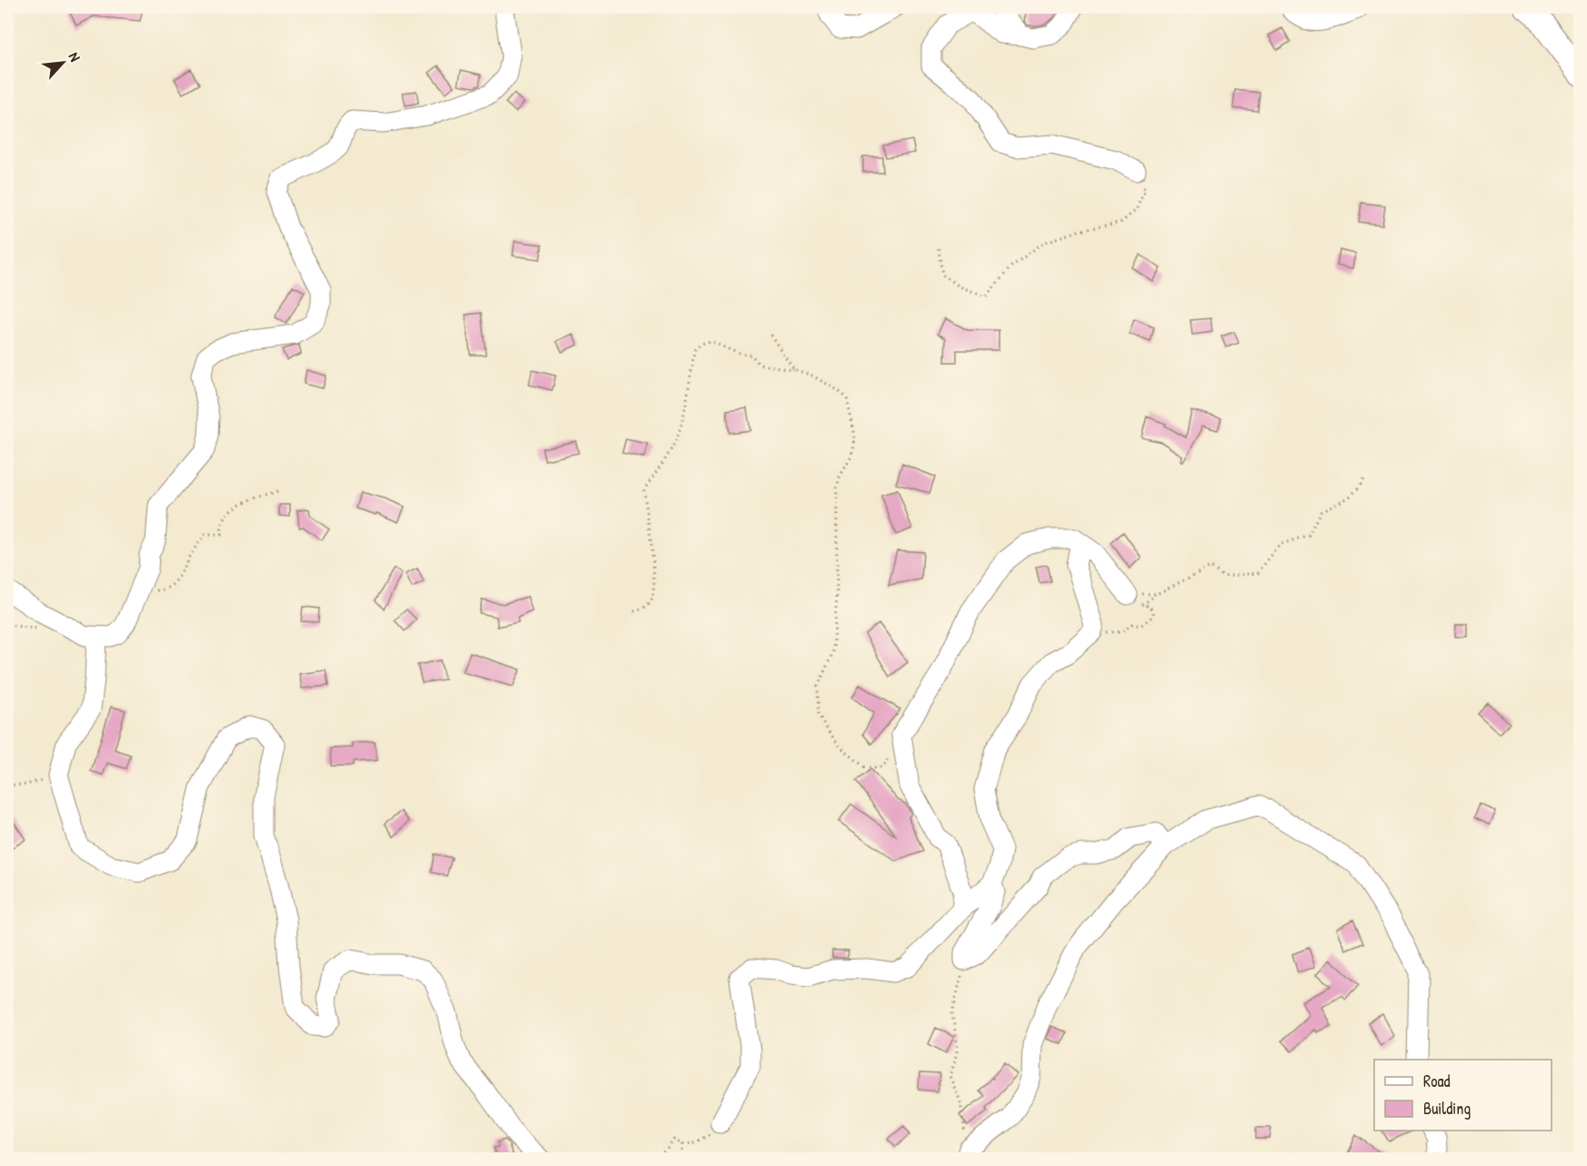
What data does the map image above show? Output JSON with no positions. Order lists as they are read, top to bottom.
{
  "legend": ["Road", "Building"],
  "north": "top right"
}
